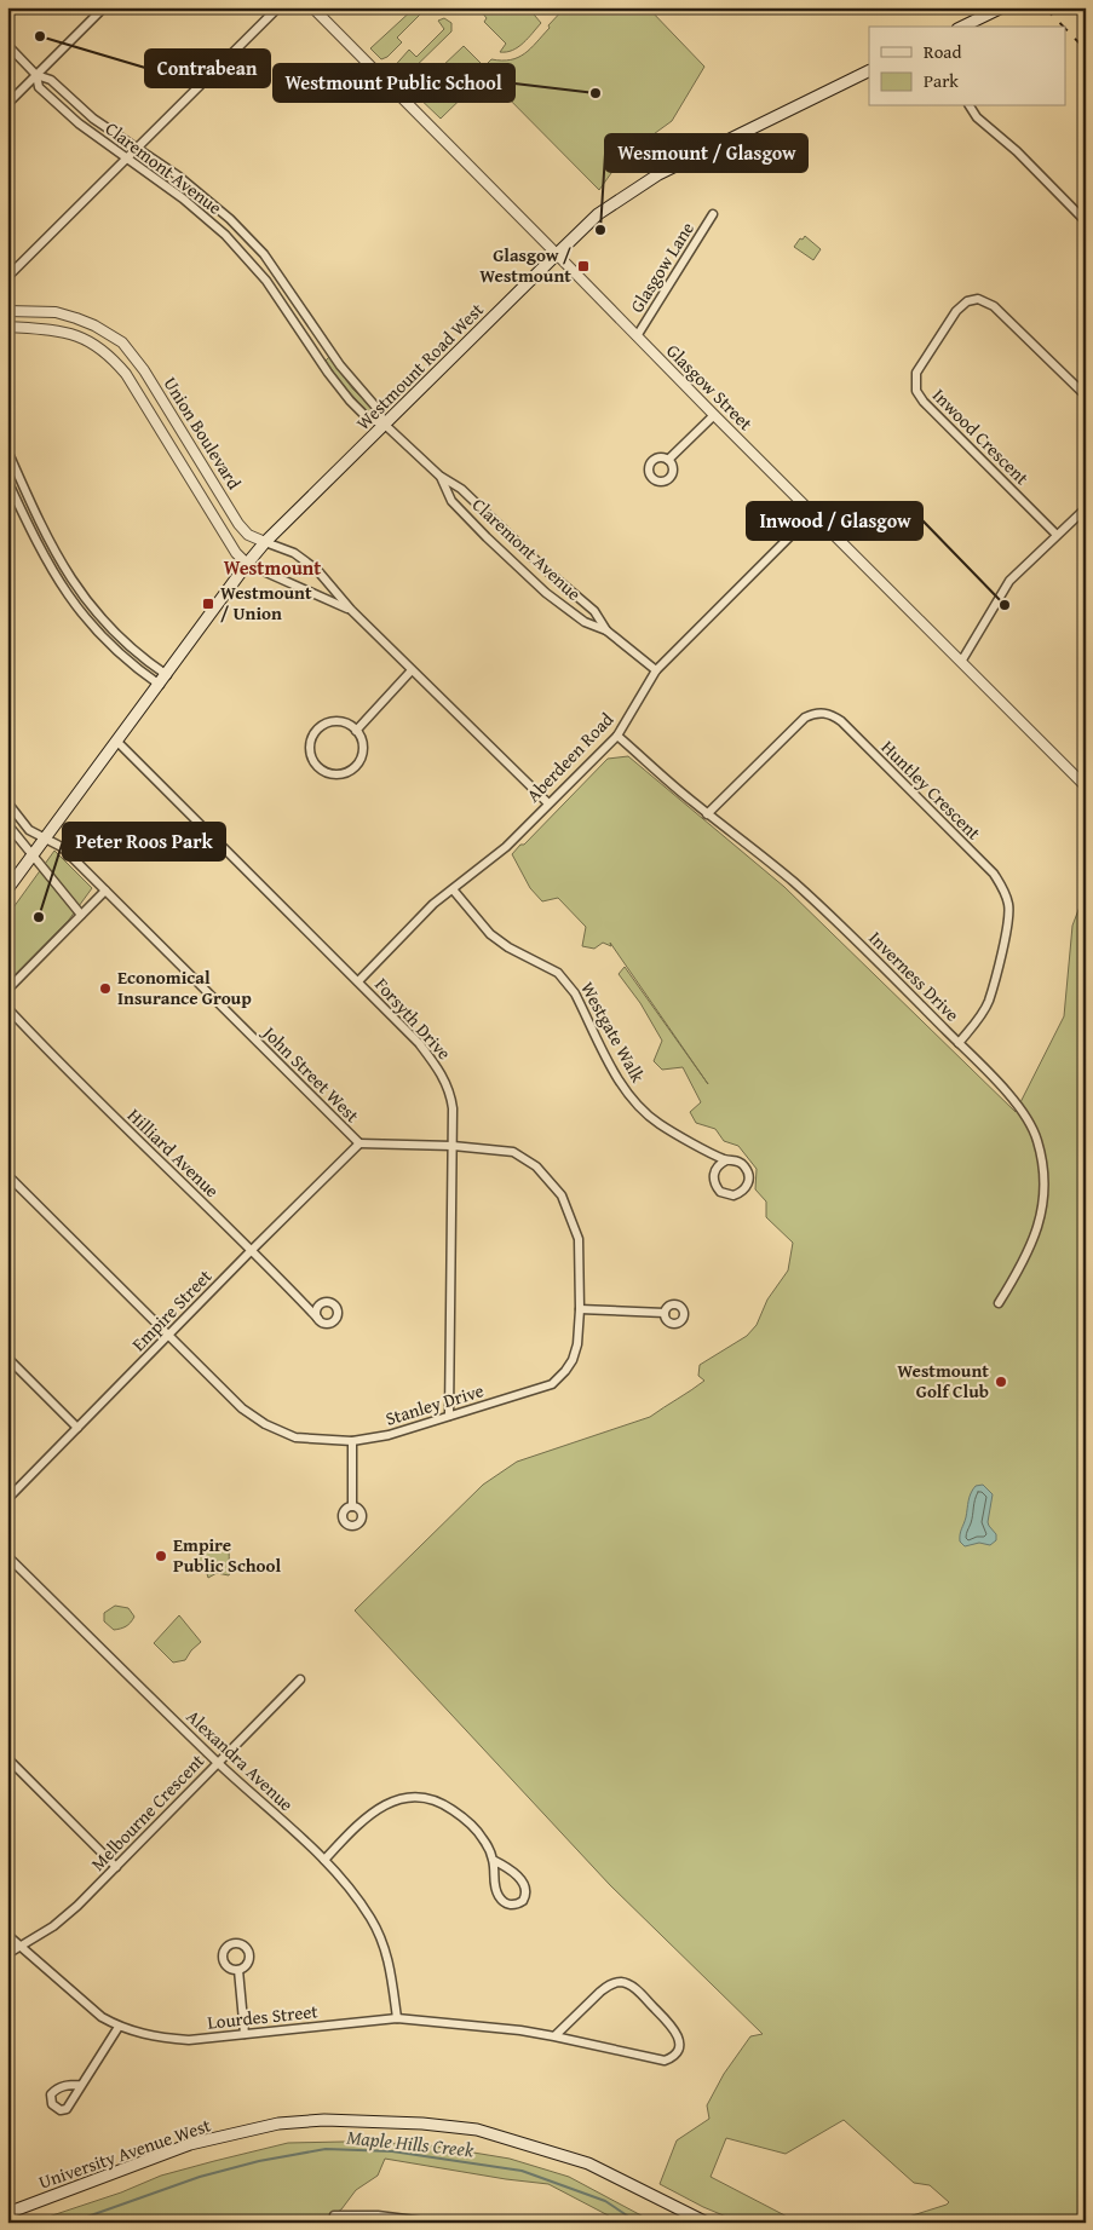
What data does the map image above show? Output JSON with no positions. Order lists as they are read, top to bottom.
{
  "streets": {
    "main road": ["Westmount Road West", "University Avenue West"],
    "street": [
      "Claremont Avenue",
      "Glasgow Lane",
      "Glasgow Street",
      "Union Boulevard",
      "Inwood Crescent",
      "Aberdeen Road",
      "Huntley Crescent",
      "Inverness Drive",
      "Forsyth Drive",
      "Westgate Walk",
      "John Street West",
      "Hilliard Avenue",
      "Empire Street",
      "Stanley Drive",
      "Alexandra Avenue",
      "Melbourne Crescent",
      "Lourdes Street"
    ]
  },
  "crossings": [
    ["Claremont Avenue", "Westmount Road West"],
    ["Claremont Avenue", "Aberdeen Road"],
    ["Glasgow Lane", "Glasgow Street"],
    ["Westmount Road West", "Glasgow Street"],
    ["Westmount Road West", "Union Boulevard"],
    ["Westmount Road West", "Forsyth Drive"],
    ["Westmount Road West", "John Street West"],
    ["Glasgow Street", "Aberdeen Road"],
    ["Union Boulevard", "Aberdeen Road"],
    ["Aberdeen Road", "Inverness Drive"],
    ["Aberdeen Road", "Forsyth Drive"],
    ["Aberdeen Road", "Westgate Walk"],
    ["Huntley Crescent", "Inverness Drive"],
    ["Forsyth Drive", "Stanley Drive"],
    ["John Street West", "Empire Street"],
    ["John Street West", "Stanley Drive"],
    ["Hilliard Avenue", "Empire Street"],
    ["Empire Street", "Stanley Drive"],
    ["Alexandra Avenue", "Melbourne Crescent"],
    ["Alexandra Avenue", "Lourdes Street"],
    ["Melbourne Crescent", "Lourdes Street"]
  ],
  "districts": ["Westmount"],
  "water": ["Maple Hills Creek"],
  "places": {
    "other": [
      "Contrabean",
      "Westmount Public School",
      "Wesmount / Glasgow",
      "Inwood / Glasgow",
      "Peter Roos Park",
      "Economical Insurance Group",
      "Westmount Golf Club",
      "Empire Public School"
    ],
    "transit": ["Glasgow / Westmount", "Westmount / Union"]
  },
  "legend": ["Road", "Park"]
}
